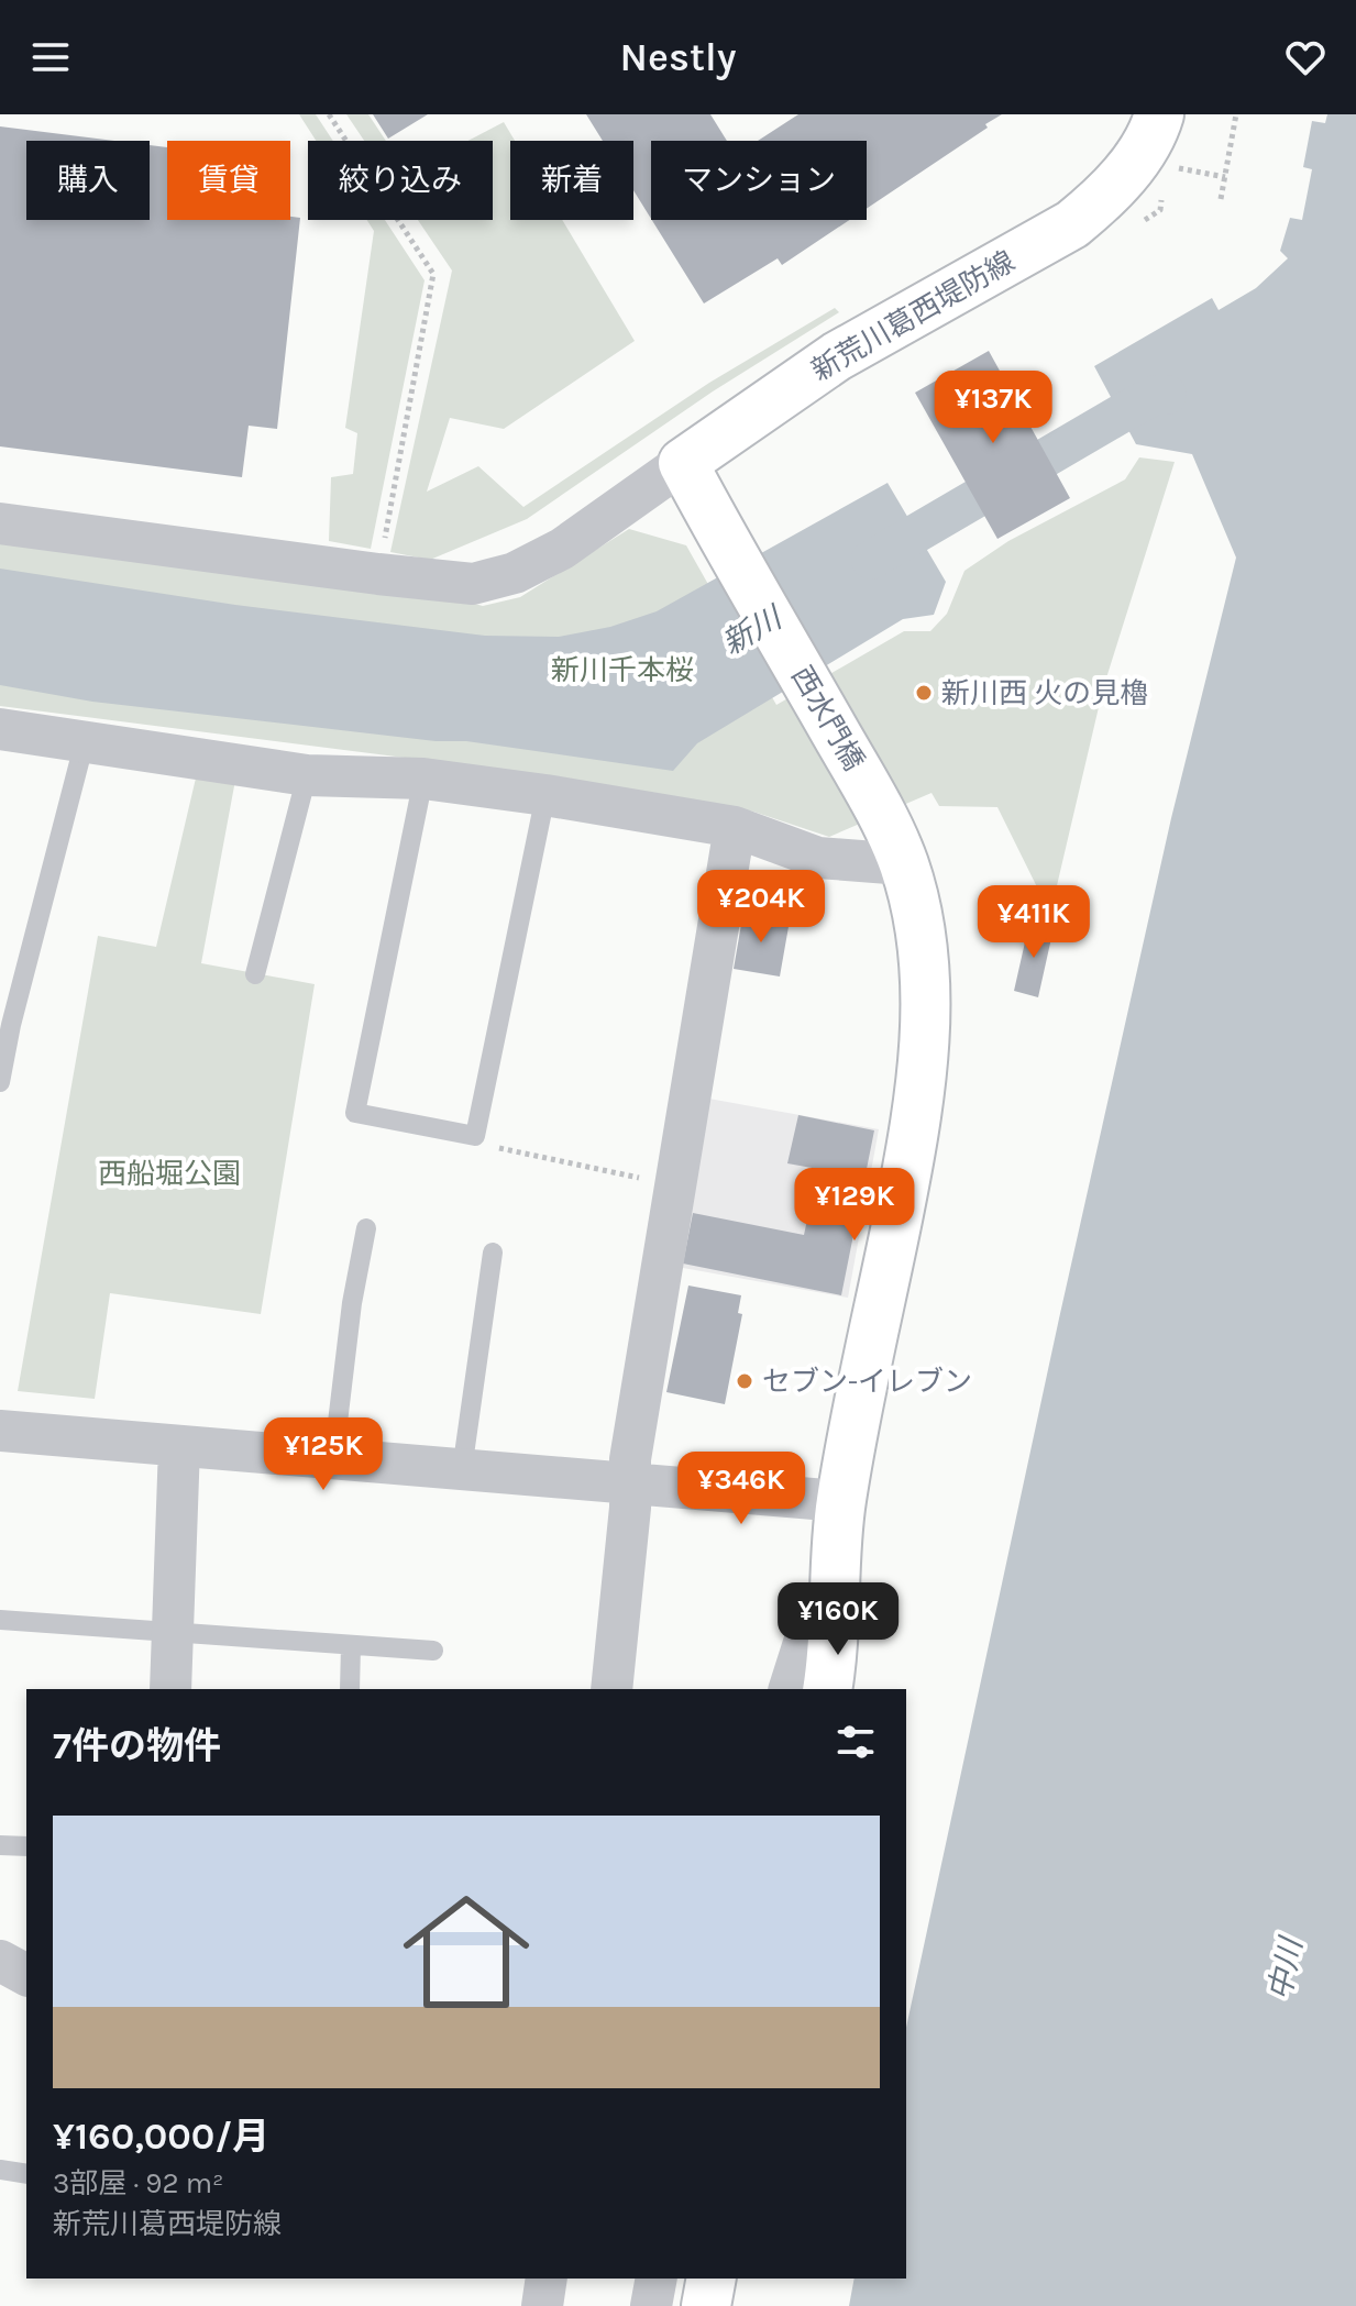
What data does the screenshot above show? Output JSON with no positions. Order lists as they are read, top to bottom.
{
  "streets": {
    "main road": ["新荒川葛西堤防線", "西水門橋"]
  },
  "crossings": [
    ["新荒川葛西堤防線", "西水門橋"]
  ],
  "water": ["新川", "中川"],
  "parks": ["新川千本桜", "西船堀公園"],
  "places": ["新川西 火の見櫓", "セブン-イレブン"],
  "page": {
    "header": "Nestly",
    "chip": [
      "購入",
      "賃貸",
      "絞り込み",
      "新着",
      "マンション"
    ],
    "price": [
      "¥137K",
      "¥204K",
      "¥411K",
      "¥129K",
      "¥125K",
      "¥346K",
      "¥160K"
    ],
    "heading": "7件の物件",
    "list": [
      {
        "name": "¥160,000/月",
        "note": "3部屋 · 92 m² · 新荒川葛西堤防線"
      }
    ]
  }
}
